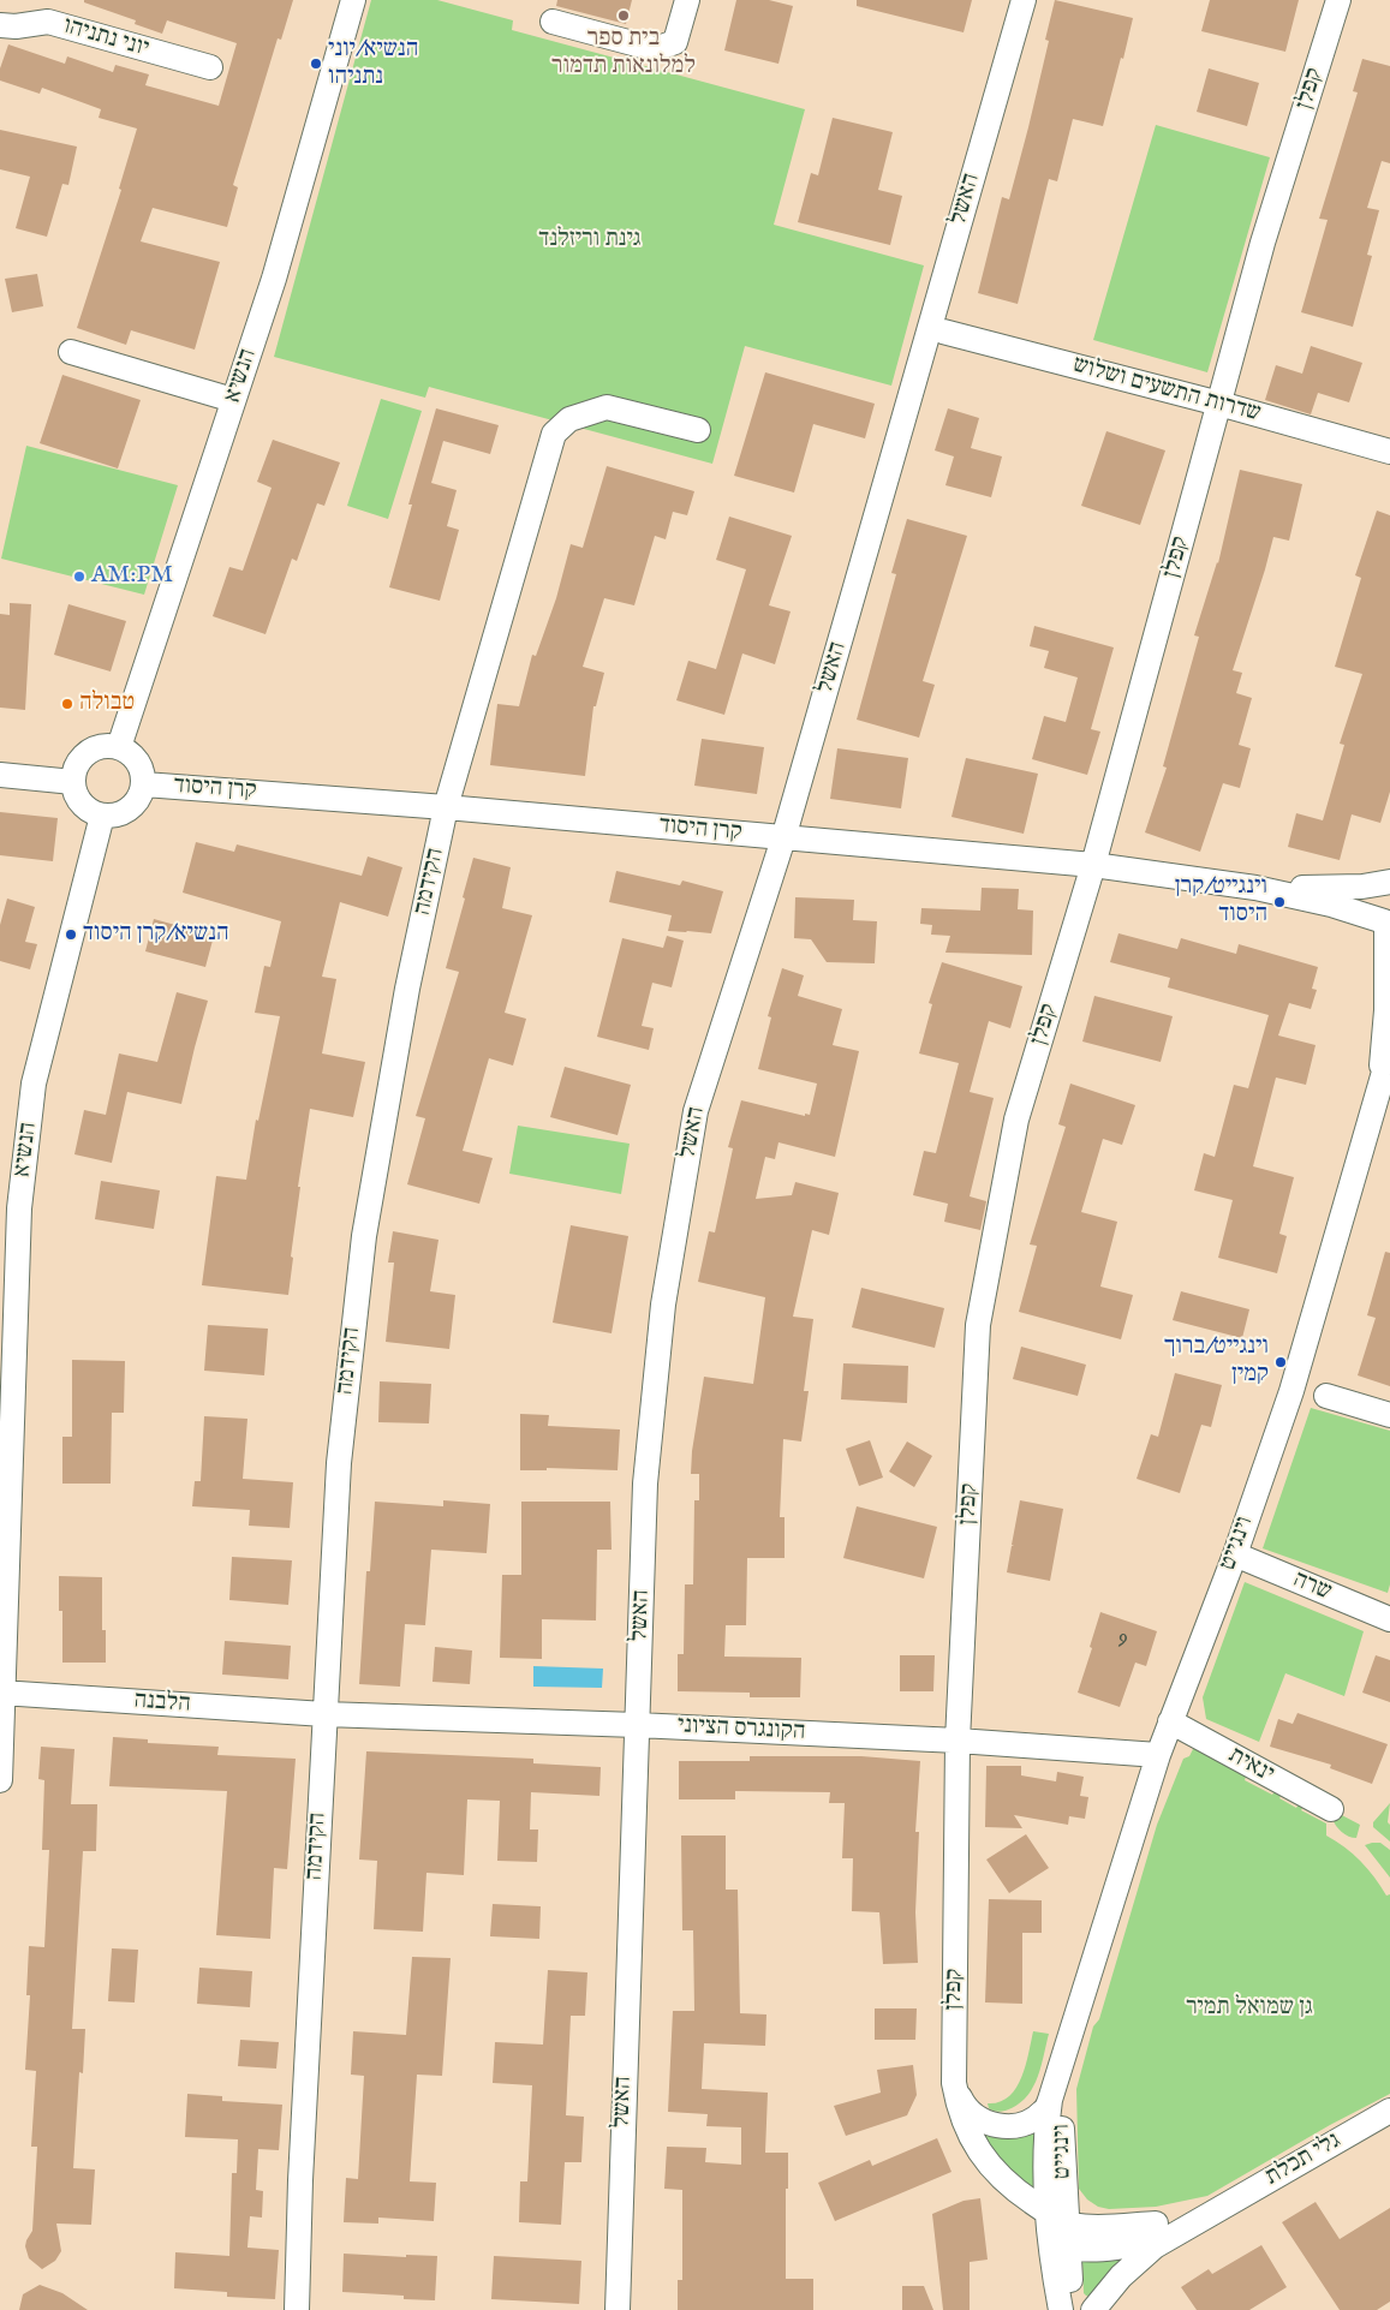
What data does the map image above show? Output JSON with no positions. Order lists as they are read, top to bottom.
{
  "streets": {
    "street": [
      "יוני נתניהו",
      "קפלן",
      "האשל",
      "הנשיא",
      "שדרות התשעים ושלוש",
      "קרן היסוד",
      "הקידמה",
      "וינגייט",
      "שרה",
      "הלבנה",
      "הקונגרס הציוני",
      "ינאית",
      "גלי תכלת"
    ]
  },
  "crossings": [
    ["קפלן", "שדרות התשעים ושלוש"],
    ["קפלן", "קרן היסוד"],
    ["קפלן", "וינגייט"],
    ["קפלן", "הקונגרס הציוני"],
    ["קפלן", "גלי תכלת"],
    ["האשל", "קרן היסוד"],
    ["האשל", "הקונגרס הציוני"],
    ["הנשיא", "קרן היסוד"],
    ["הנשיא", "הלבנה"],
    ["קרן היסוד", "הקידמה"],
    ["קרן היסוד", "וינגייט"],
    ["הקידמה", "הלבנה"],
    ["הקידמה", "הקונגרס הציוני"],
    ["וינגייט", "שרה"],
    ["וינגייט", "הקונגרס הציוני"],
    ["וינגייט", "ינאית"],
    ["וינגייט", "גלי תכלת"],
    ["הלבנה", "הקונגרס הציוני"]
  ],
  "parks": ["גינת וריזלנד", "גן שמואל תמיר"],
  "places": [
    "בית ספר למלונאות תדמור",
    "הנשיא/יוני נתניהו",
    "AM:PM",
    "טבולה",
    "וינגייט/קרן היסוד",
    "הנשיא/קרן היסוד",
    "וינגייט/ברוך קמין"
  ],
  "house_numbers": ["9"]
}
